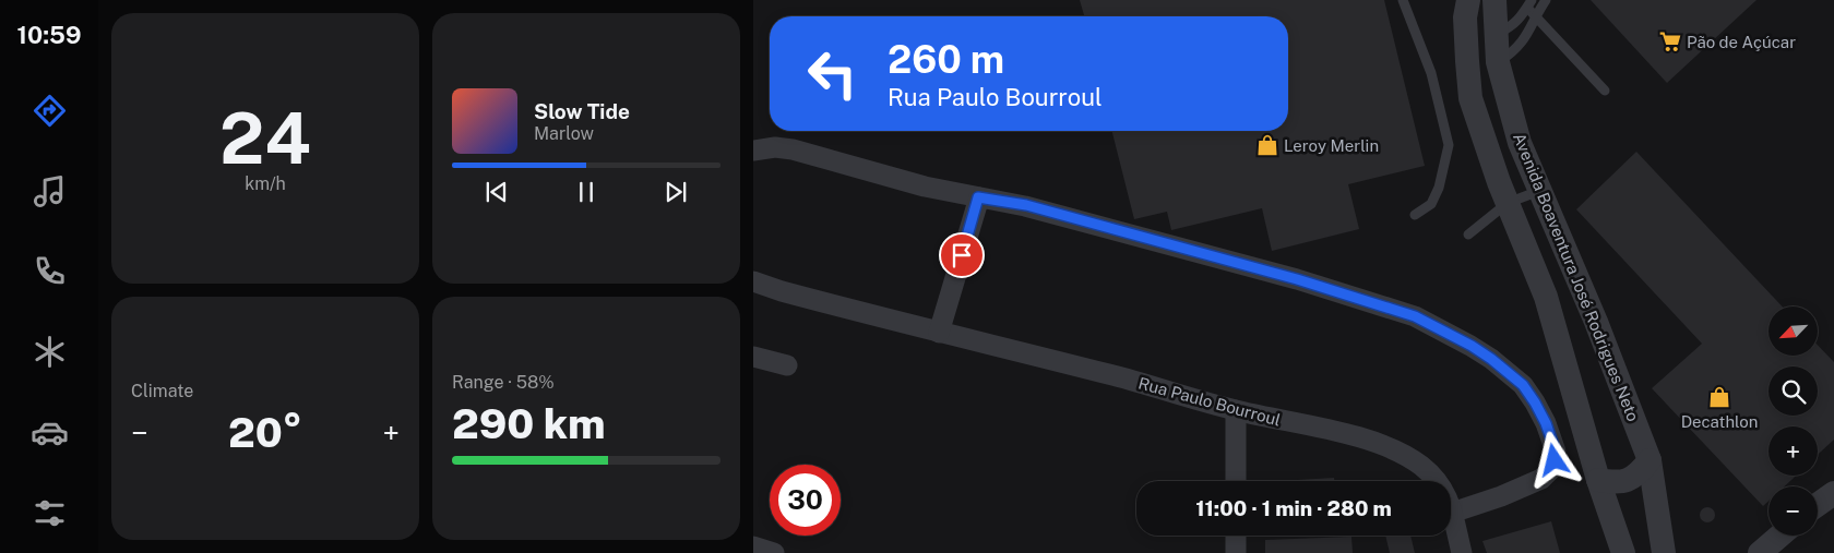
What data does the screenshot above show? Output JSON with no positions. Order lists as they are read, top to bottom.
{
  "streets": {
    "street": ["Avenida Boaventura José Rodrigues Neto", "Rua Paulo Bourroul"]
  },
  "places": {
    "supermarket": ["Pão de Açúcar"],
    "shop": ["Leroy Merlin", "Decathlon"]
  },
  "north": "bottom left",
  "page": {
    "tabs": "10:59",
    "tile": [
      ["24", "km/h"],
      "Climate",
      ["Range · 58%", "290 km"]
    ],
    "turn": ["260 m", "Rua Paulo Bourroul"],
    "song": ["Slow Tide", "Marlow"],
    "map_buttons": ["+", "−"],
    "heat": ["−", "20°", "+"],
    "limit": "30",
    "trip": "11:00 · 1 min · 280 m"
  }
}
